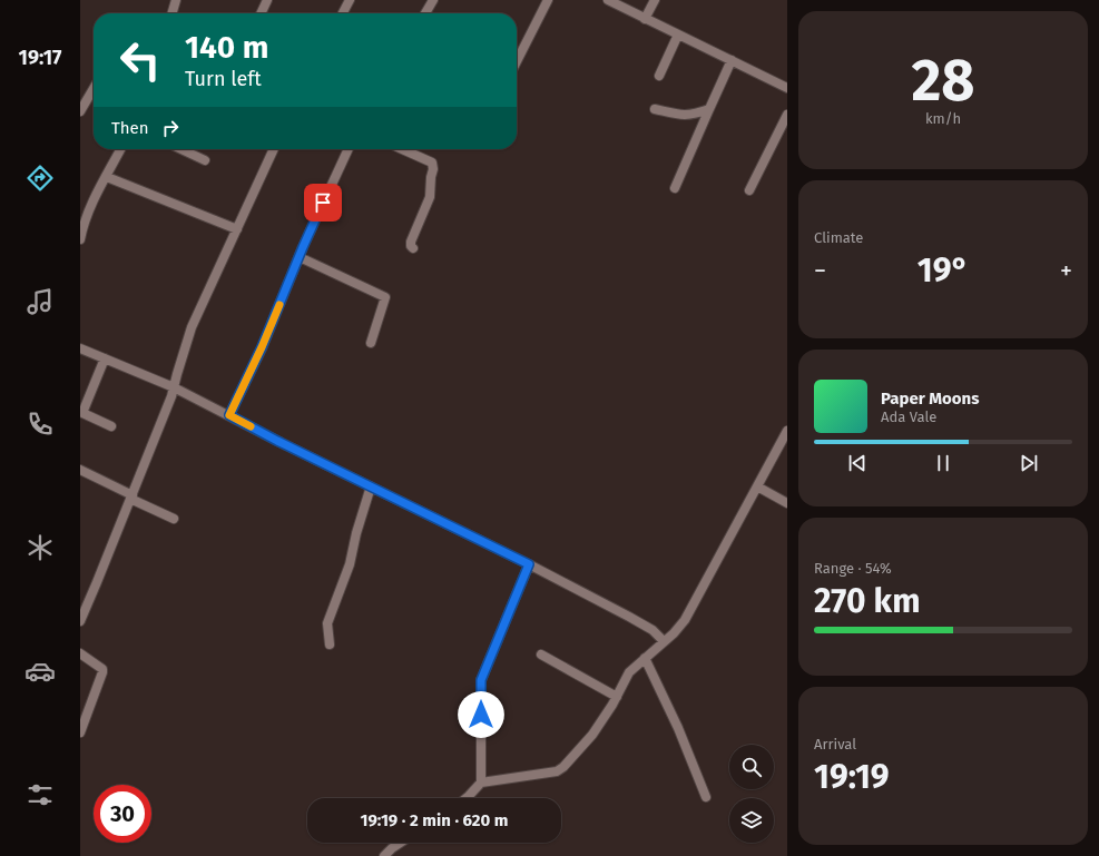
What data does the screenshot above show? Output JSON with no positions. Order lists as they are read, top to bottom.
{
  "page": {
    "tabs": "19:17",
    "tile": [
      ["28", "km/h"],
      "Climate",
      ["Range · 54%", "270 km"],
      ["Arrival", "19:19"]
    ],
    "turn": ["140 m", "Turn left"],
    "then": "Then",
    "heat": ["−", "19°", "+"],
    "song": ["Paper Moons", "Ada Vale"],
    "limit": "30",
    "trip": "19:19 · 2 min · 620 m"
  }
}
